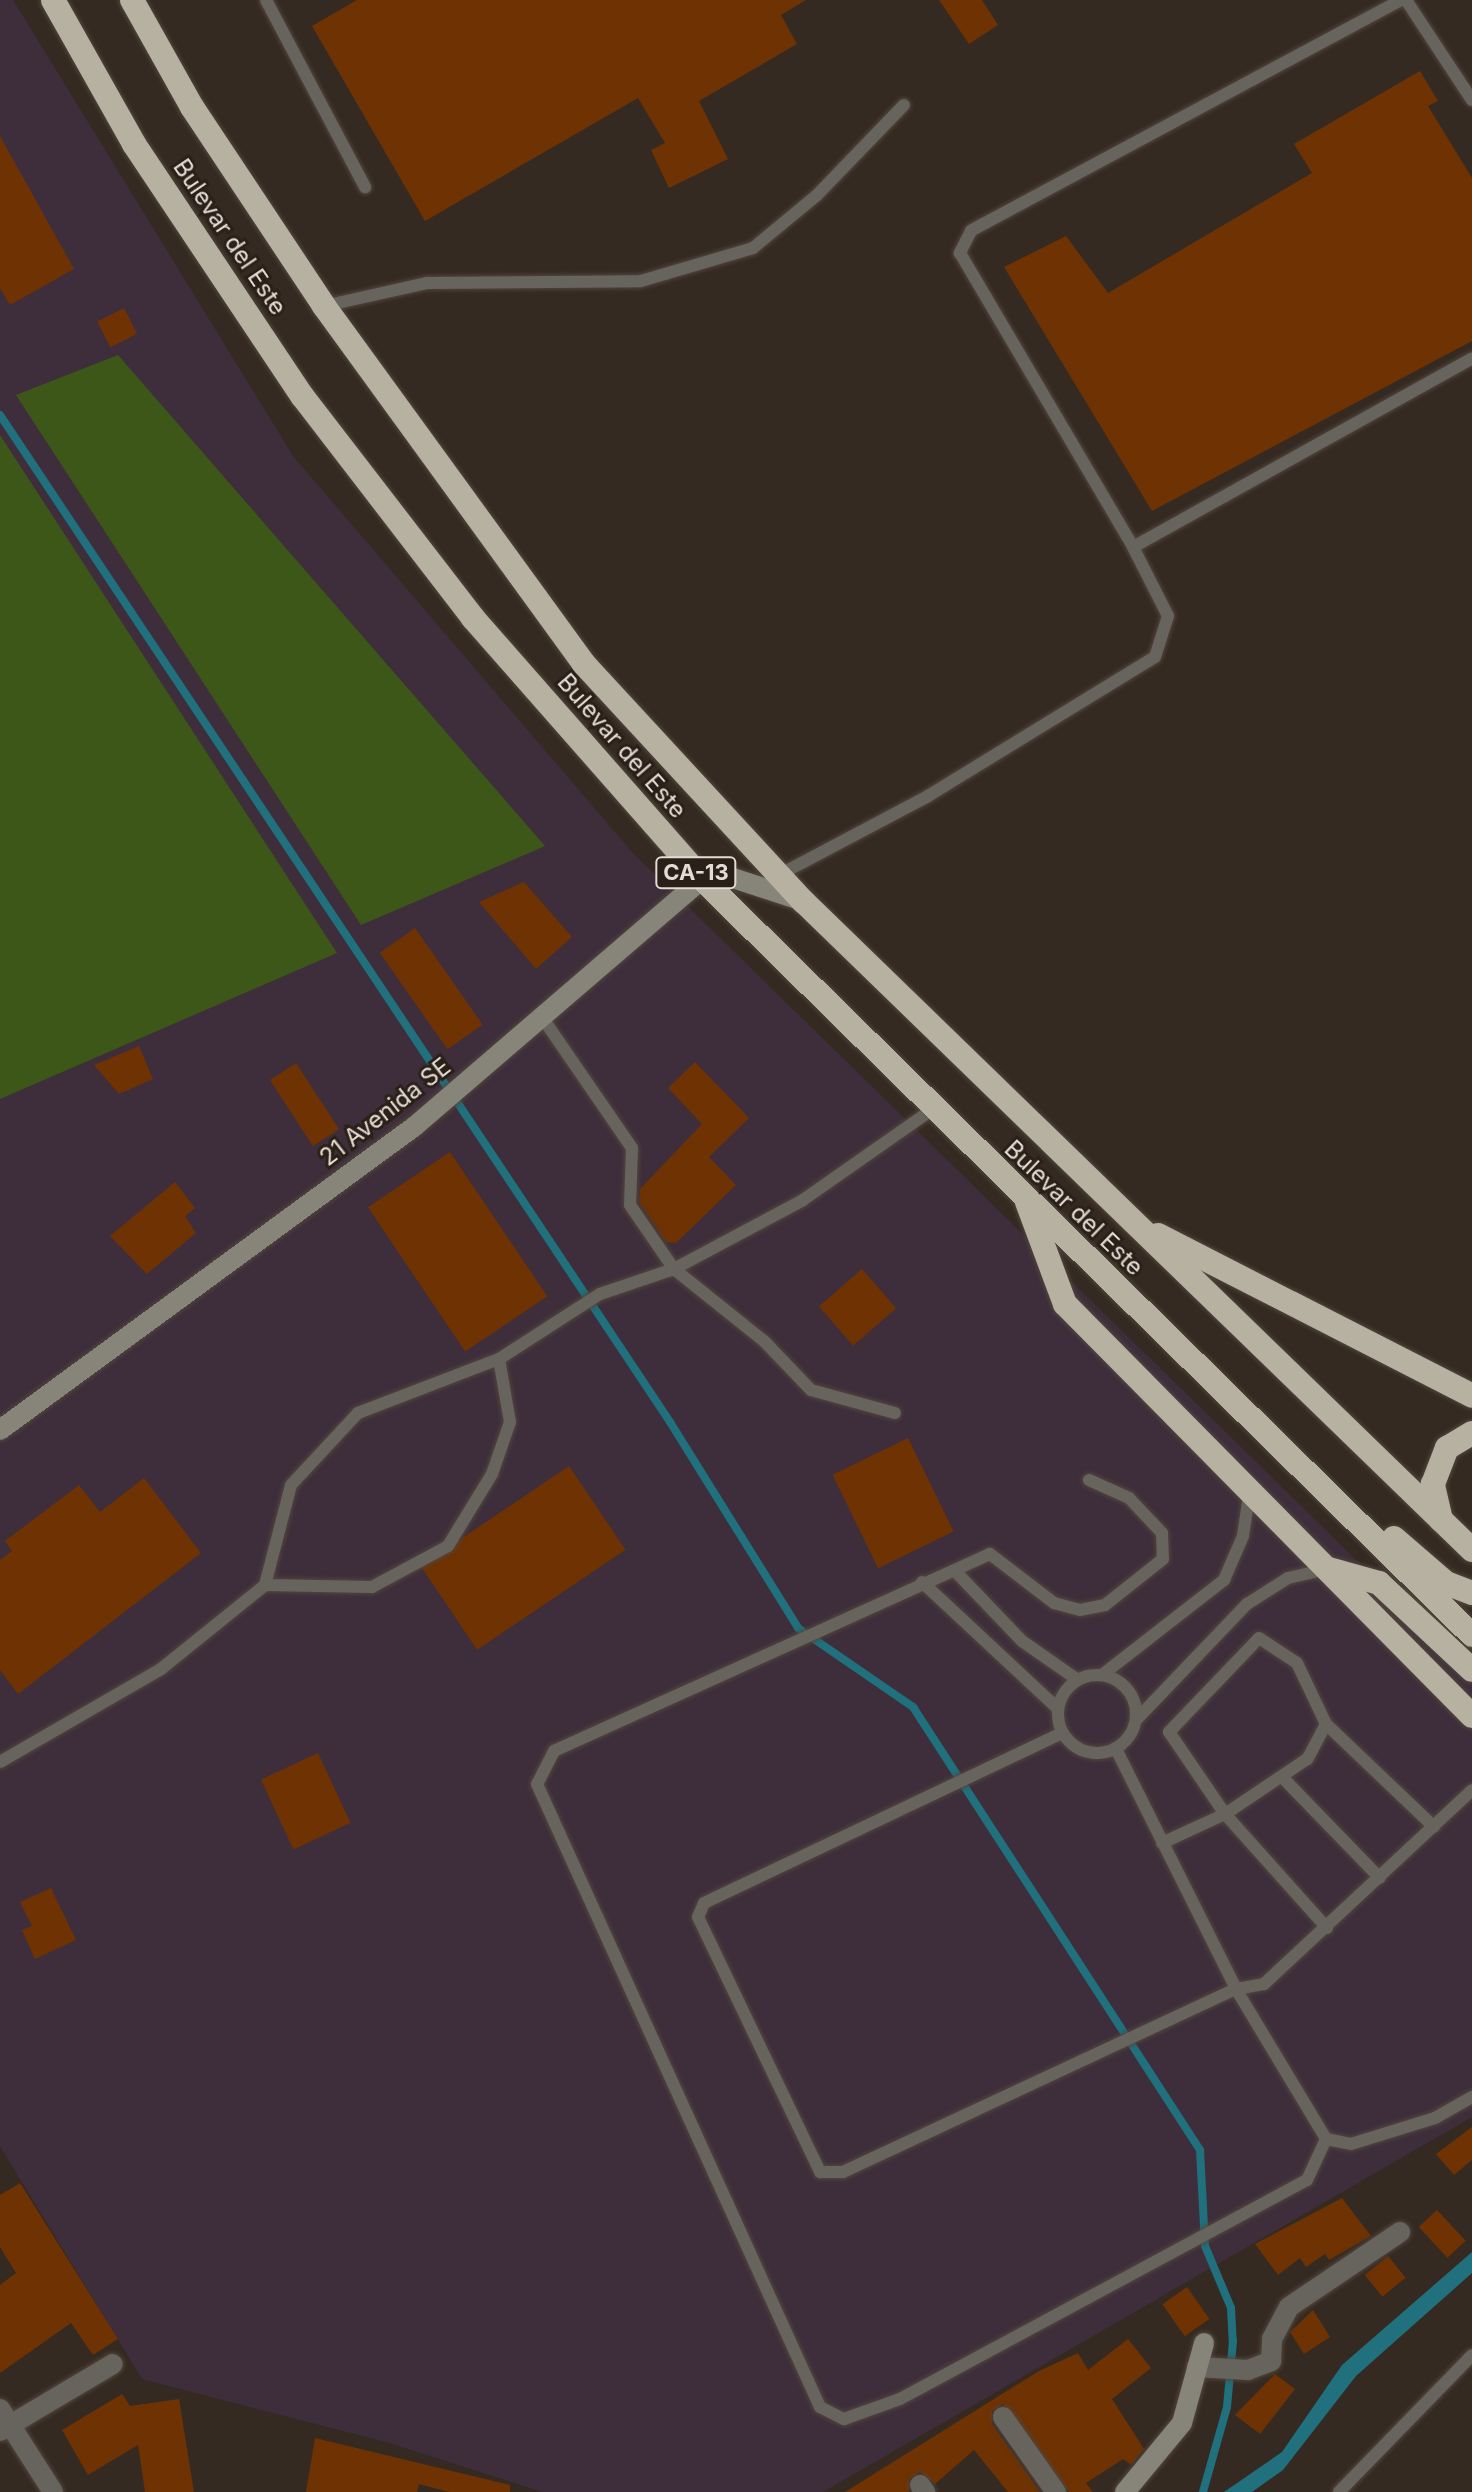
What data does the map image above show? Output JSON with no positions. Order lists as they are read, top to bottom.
{
  "streets": {
    "highway": ["Bulevar del Este", "CA-13"],
    "street": ["21 Avenida SE"]
  },
  "crossings": [
    ["Bulevar del Este", "21 Avenida SE"]
  ]
}
